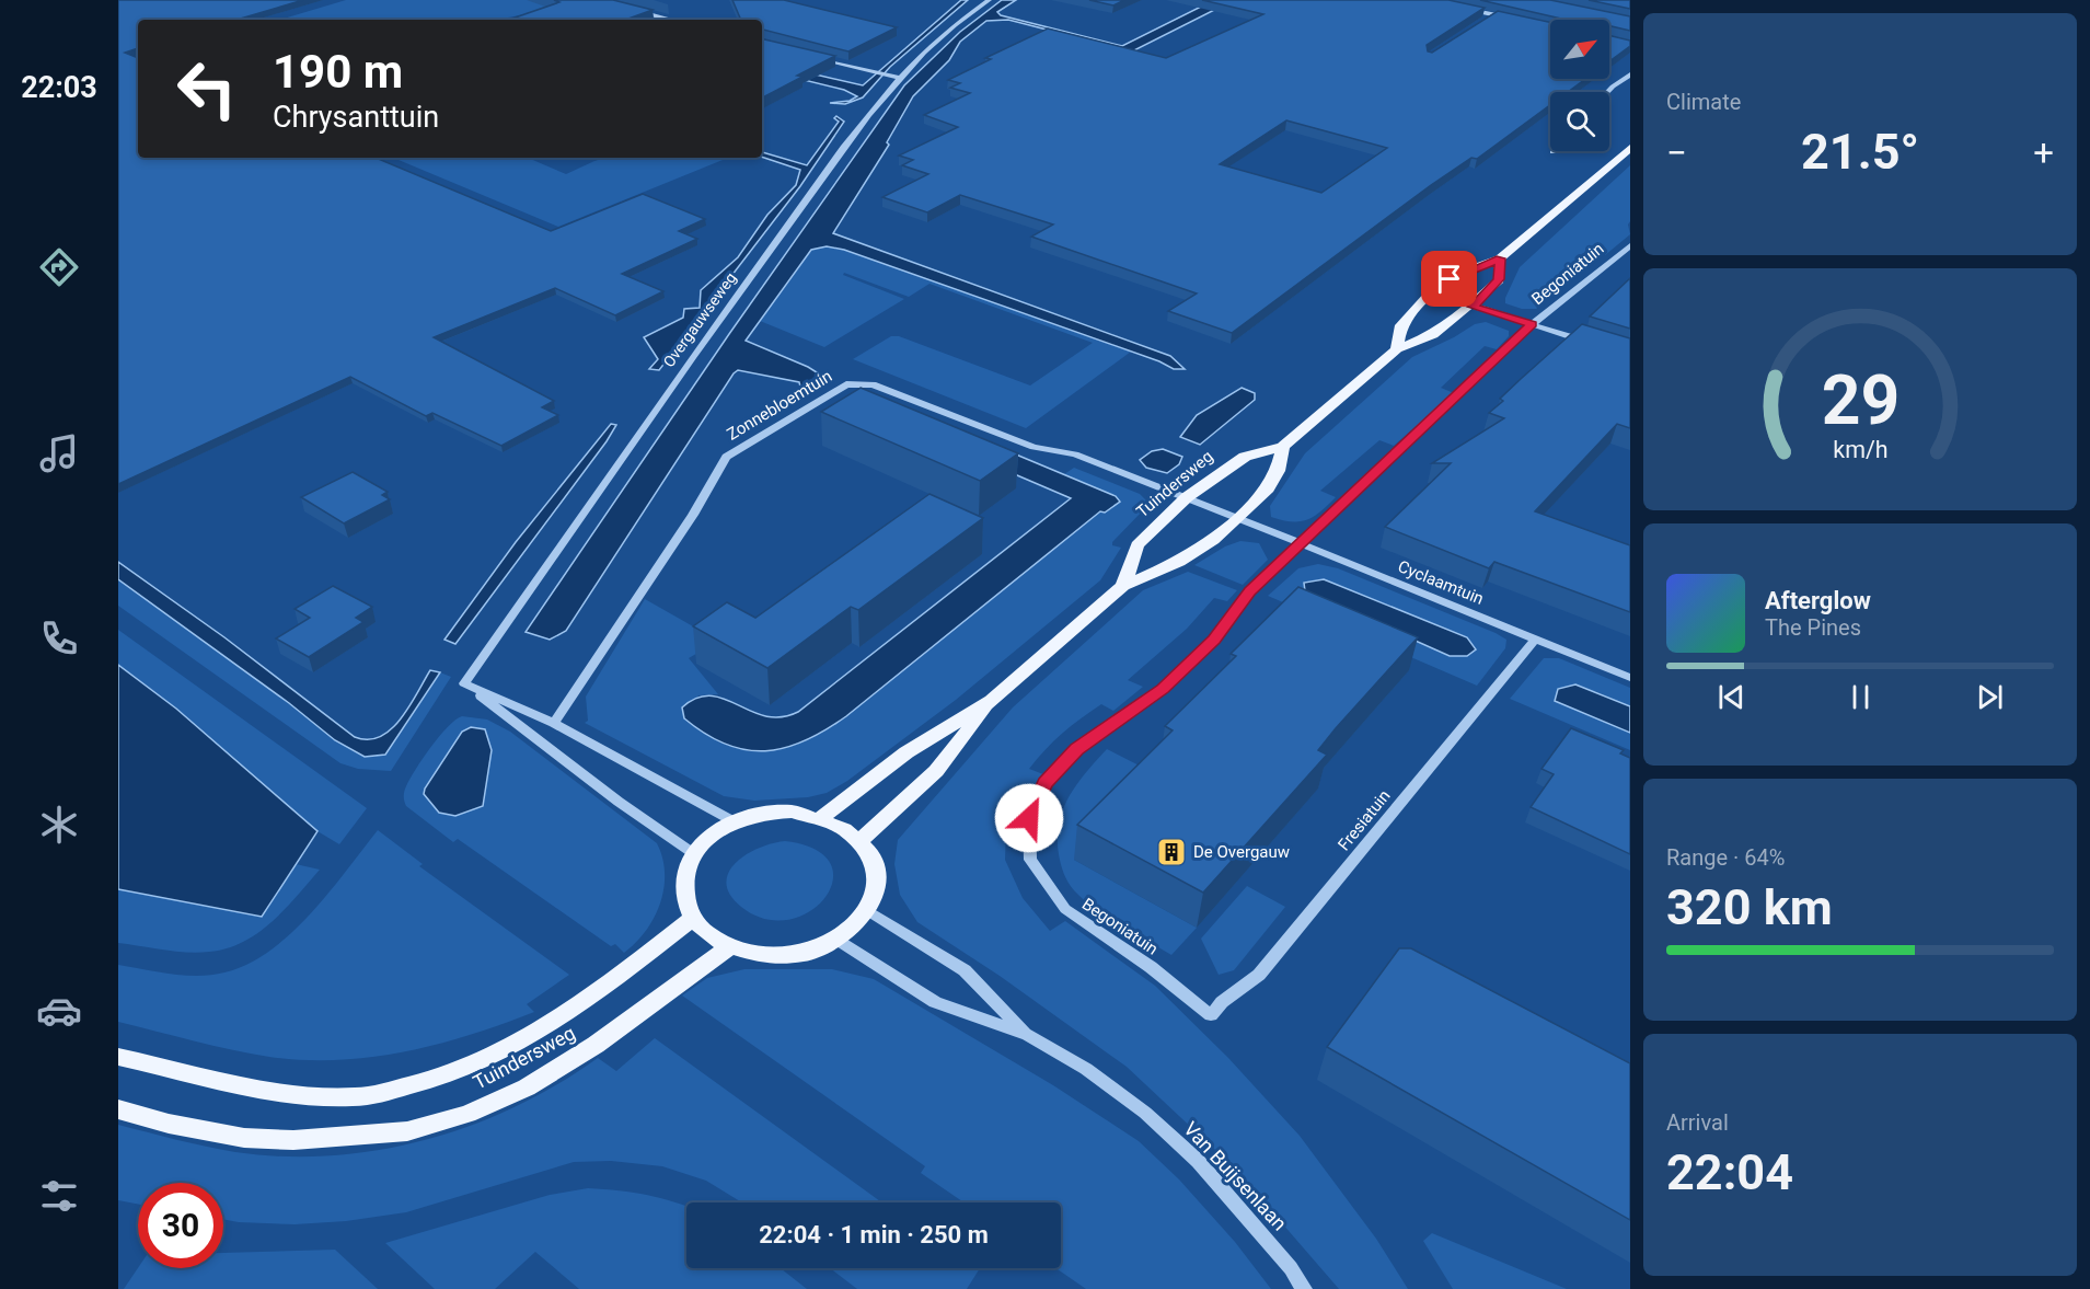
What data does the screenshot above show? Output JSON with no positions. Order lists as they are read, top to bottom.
{
  "streets": {
    "main road": ["Tuindersweg"],
    "street": [
      "Begoniatuin",
      "Overgauwseweg",
      "Zonnebloemtuin",
      "Cyclaamtuin",
      "Fresiatuin",
      "Van Buijsenlaan"
    ]
  },
  "crossings": [
    ["Begoniatuin", "Cyclaamtuin"],
    ["Begoniatuin", "Fresiatuin"],
    ["Zonnebloemtuin", "Tuindersweg"],
    ["Zonnebloemtuin", "Cyclaamtuin"],
    ["Tuindersweg", "Cyclaamtuin"],
    ["Tuindersweg", "Van Buijsenlaan"],
    ["Cyclaamtuin", "Fresiatuin"]
  ],
  "places": {
    "building": ["De Overgauw"]
  },
  "north": "top right",
  "page": {
    "tabs": "22:03",
    "tile": [
      "Climate",
      ["Range · 64%", "320 km"],
      ["Arrival", "22:04"]
    ],
    "turn": ["190 m", "Chrysanttuin"],
    "heat": ["−", "21.5°", "+"],
    "song": ["Afterglow", "The Pines"],
    "limit": "30",
    "trip": "22:04 · 1 min · 250 m",
    "gauge": ["29", "km/h"]
  }
}
